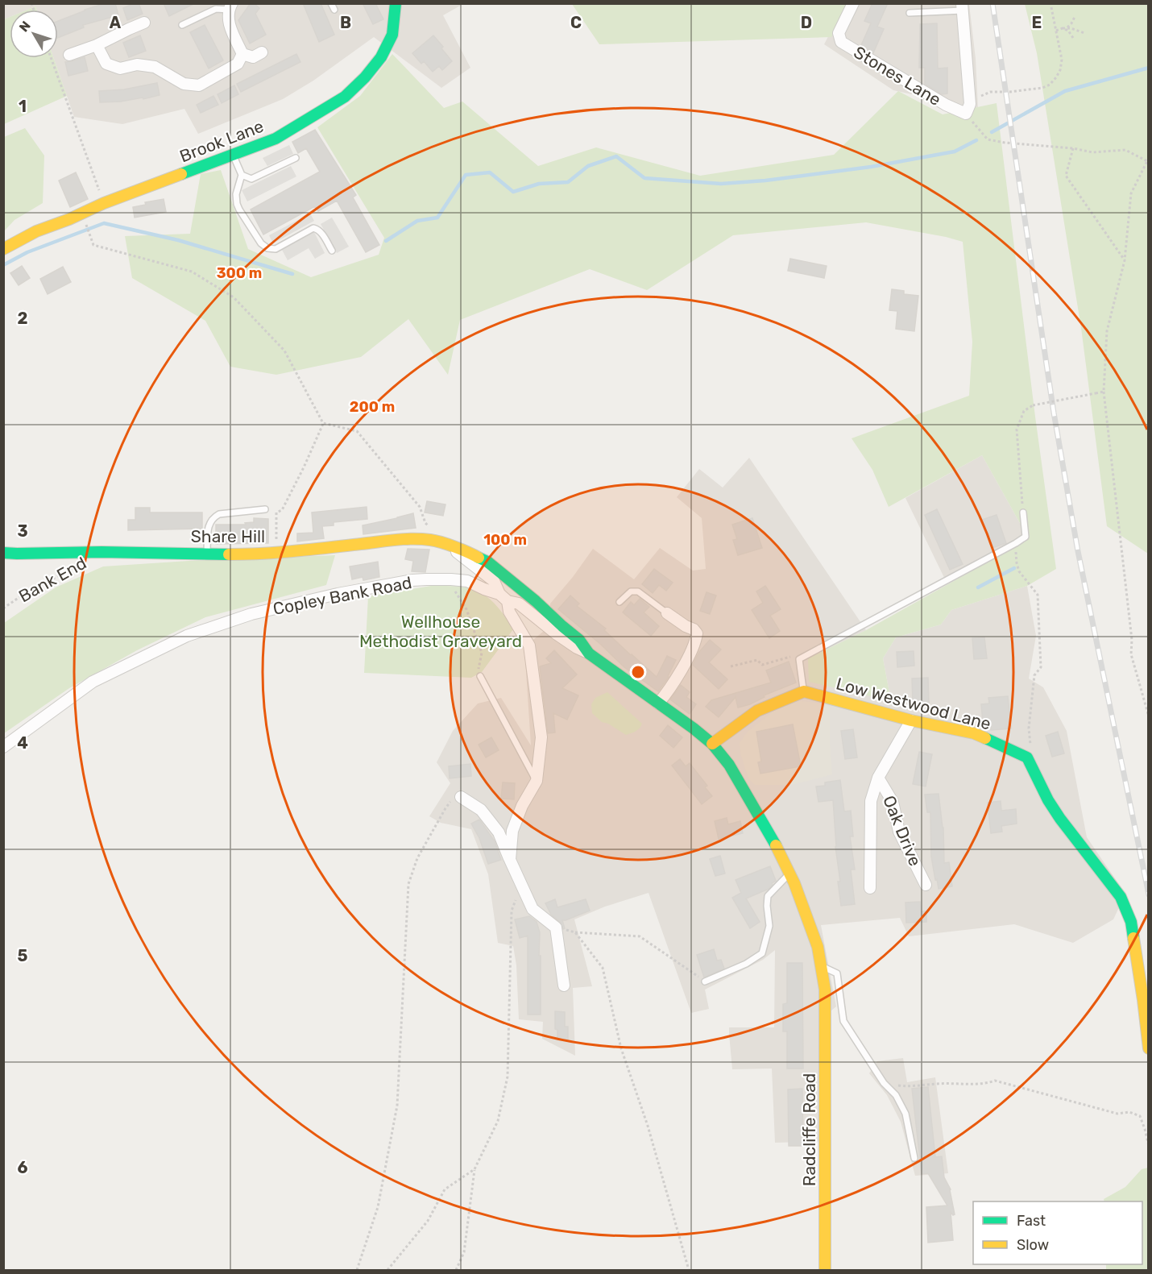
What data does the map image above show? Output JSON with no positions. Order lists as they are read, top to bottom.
{
  "streets": {
    "street": [
      "Stones Lane",
      "Brook Lane",
      "Share Hill",
      "Copley Bank Road",
      "Low Westwood Lane",
      "Oak Drive",
      "Radcliffe Road"
    ],
    "path": ["Bank End"]
  },
  "crossings": [
    ["Share Hill", "Copley Bank Road"],
    ["Share Hill", "Radcliffe Road"],
    ["Low Westwood Lane", "Oak Drive"]
  ],
  "parks": ["Wellhouse Methodist Graveyard"],
  "legend": ["Fast", "Slow"],
  "north": "top left",
  "grid": {
    "columns": [
      "A",
      "B",
      "C",
      "D",
      "E"
    ],
    "rows": [
      "1",
      "2",
      "3",
      "4",
      "5",
      "6"
    ]
  },
  "rings": ["300 m", "200 m", "100 m"]
}
